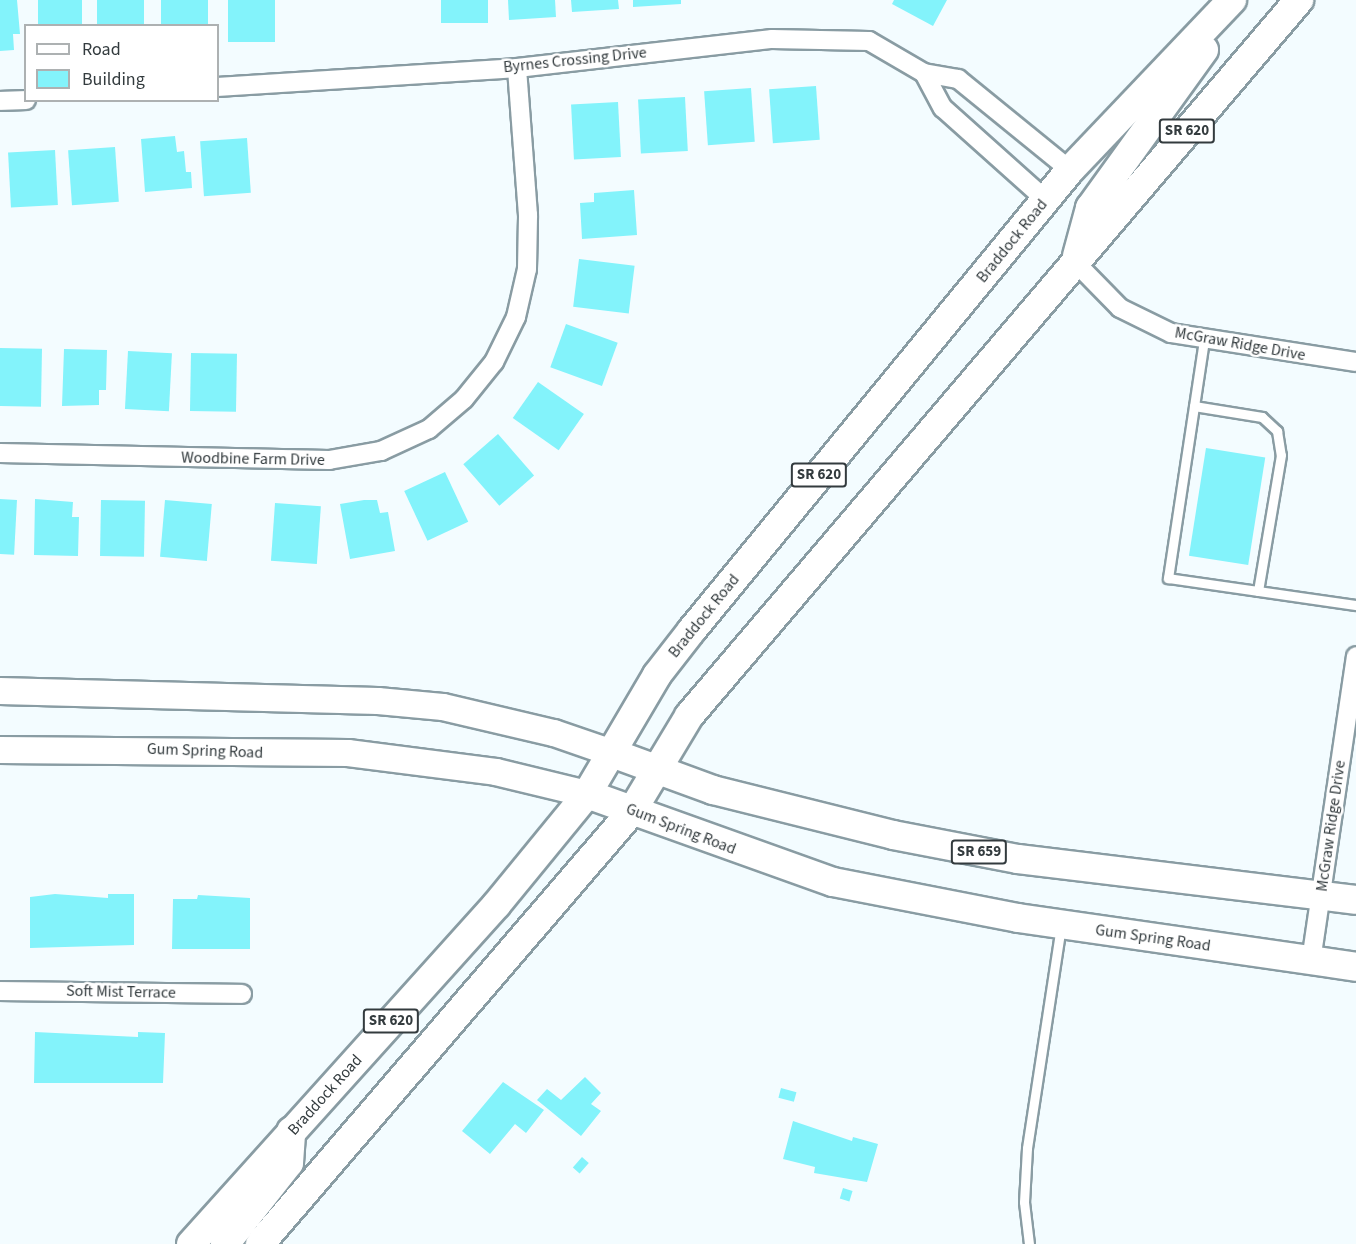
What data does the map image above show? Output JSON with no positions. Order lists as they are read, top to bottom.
{
  "streets": {
    "main road": [
      "SR 620",
      "Braddock Road",
      "Gum Spring Road",
      "SR 659"
    ],
    "street": [
      "Byrnes Crossing Drive",
      "McGraw Ridge Drive",
      "Woodbine Farm Drive",
      "Soft Mist Terrace"
    ]
  },
  "crossings": [
    ["Byrnes Crossing Drive", "Braddock Road"],
    ["Byrnes Crossing Drive", "Woodbine Farm Drive"],
    ["SR 620", "McGraw Ridge Drive"],
    ["SR 620", "SR 659"],
    ["Braddock Road", "Gum Spring Road"],
    ["Braddock Road", "SR 659"],
    ["McGraw Ridge Drive", "Gum Spring Road"],
    ["McGraw Ridge Drive", "SR 659"]
  ],
  "legend": ["Road", "Building"]
}
